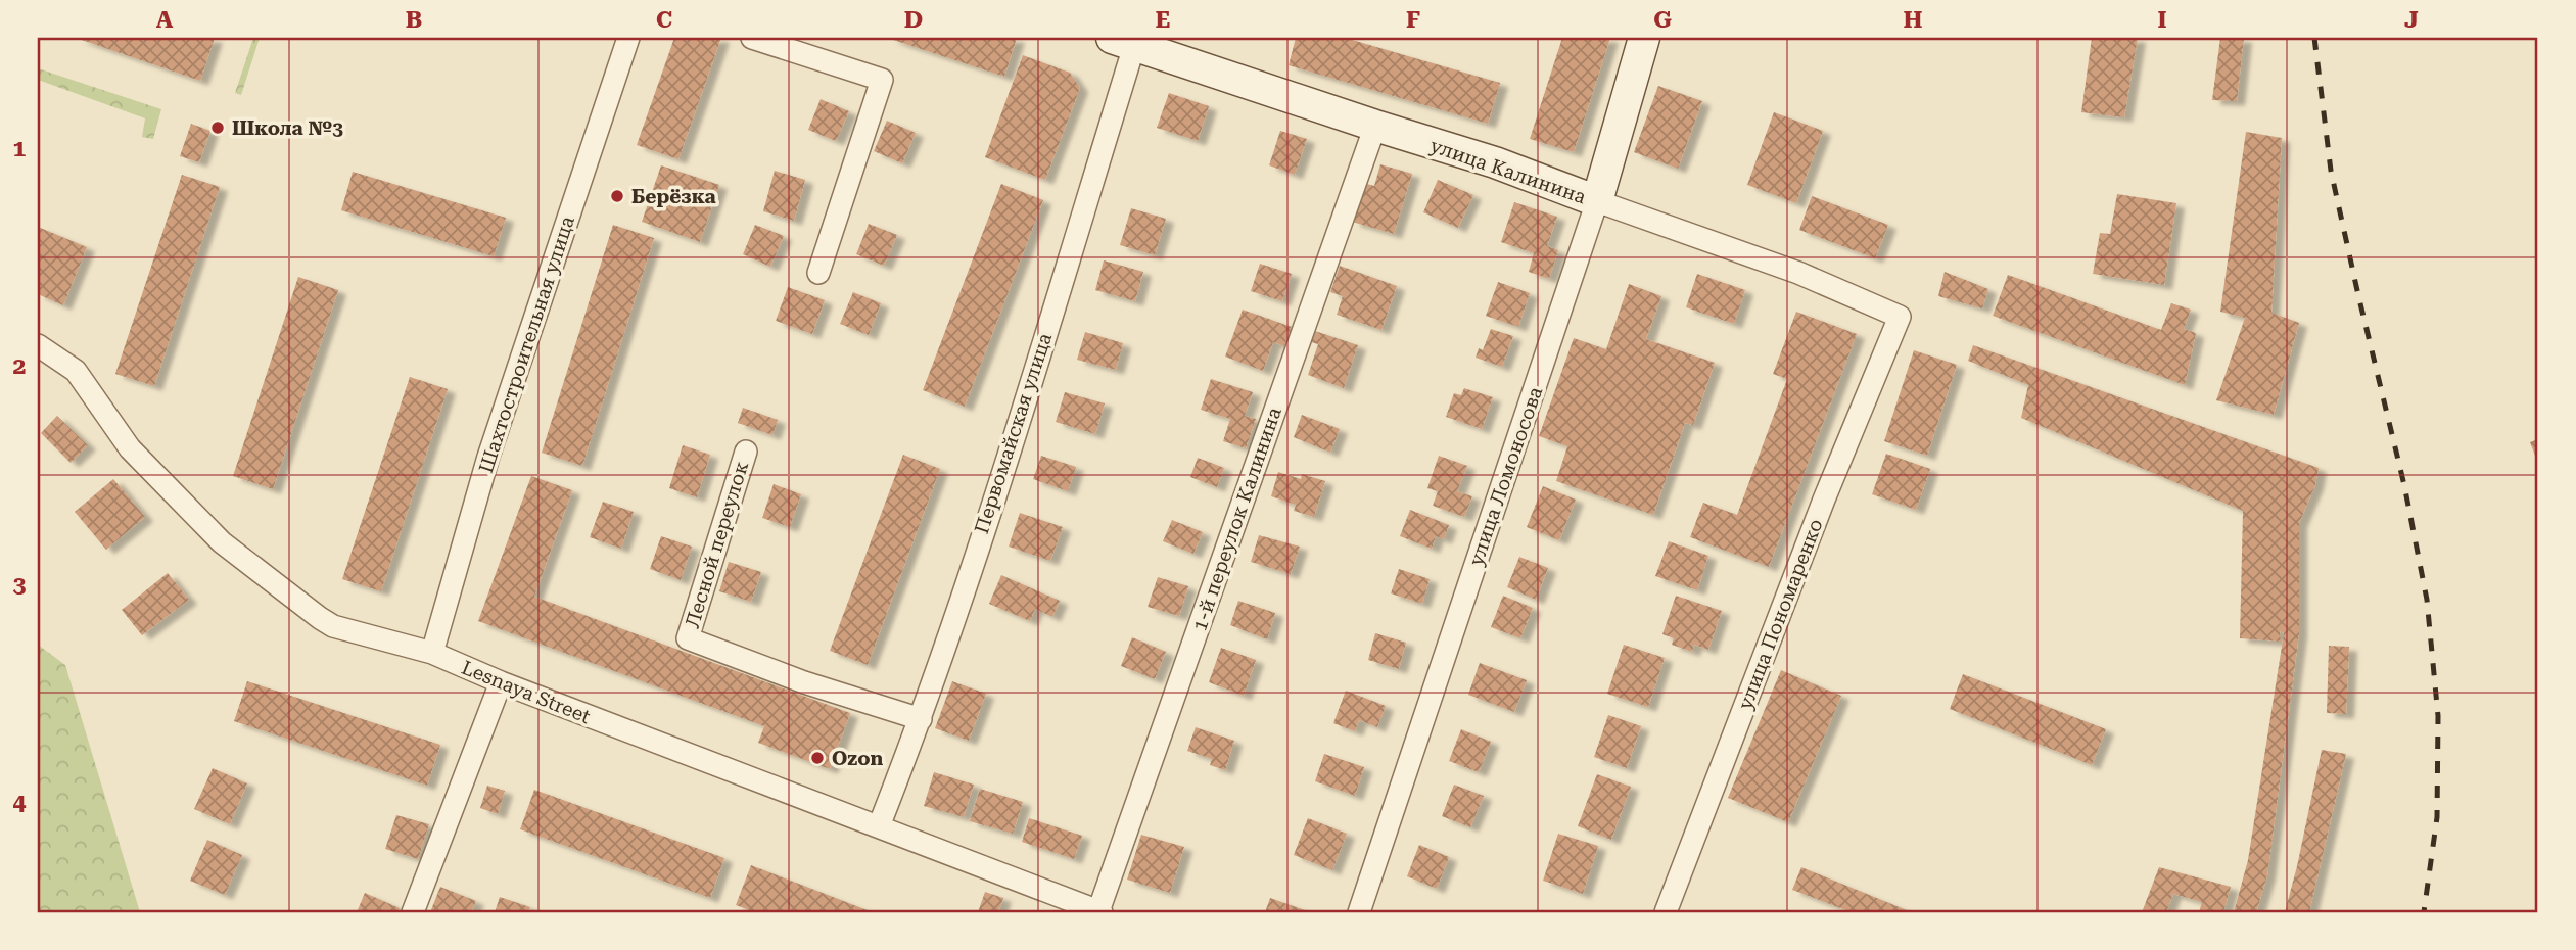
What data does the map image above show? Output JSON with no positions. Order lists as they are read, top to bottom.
{
  "streets": {
    "street": [
      "улица Калинина",
      "Шахтостроительная улица",
      "Первомайская улица",
      "улица Ломоносова",
      "1-й переулок Калинина",
      "Лесной переулок",
      "улица Пономаренко",
      "Lesnaya Street"
    ]
  },
  "crossings": [
    ["улица Калинина", "Первомайская улица"],
    ["улица Калинина", "улица Ломоносова"],
    ["улица Калинина", "1-й переулок Калинина"],
    ["улица Калинина", "улица Пономаренко"],
    ["Шахтостроительная улица", "Lesnaya Street"],
    ["Первомайская улица", "Лесной переулок"],
    ["Первомайская улица", "Lesnaya Street"],
    ["1-й переулок Калинина", "Lesnaya Street"]
  ],
  "places": ["Школа №3", "Берёзка", "Ozon"],
  "grid": {
    "columns": [
      "A",
      "B",
      "C",
      "D",
      "E",
      "F",
      "G",
      "H",
      "I",
      "J"
    ],
    "rows": [
      "1",
      "2",
      "3",
      "4"
    ]
  }
}
